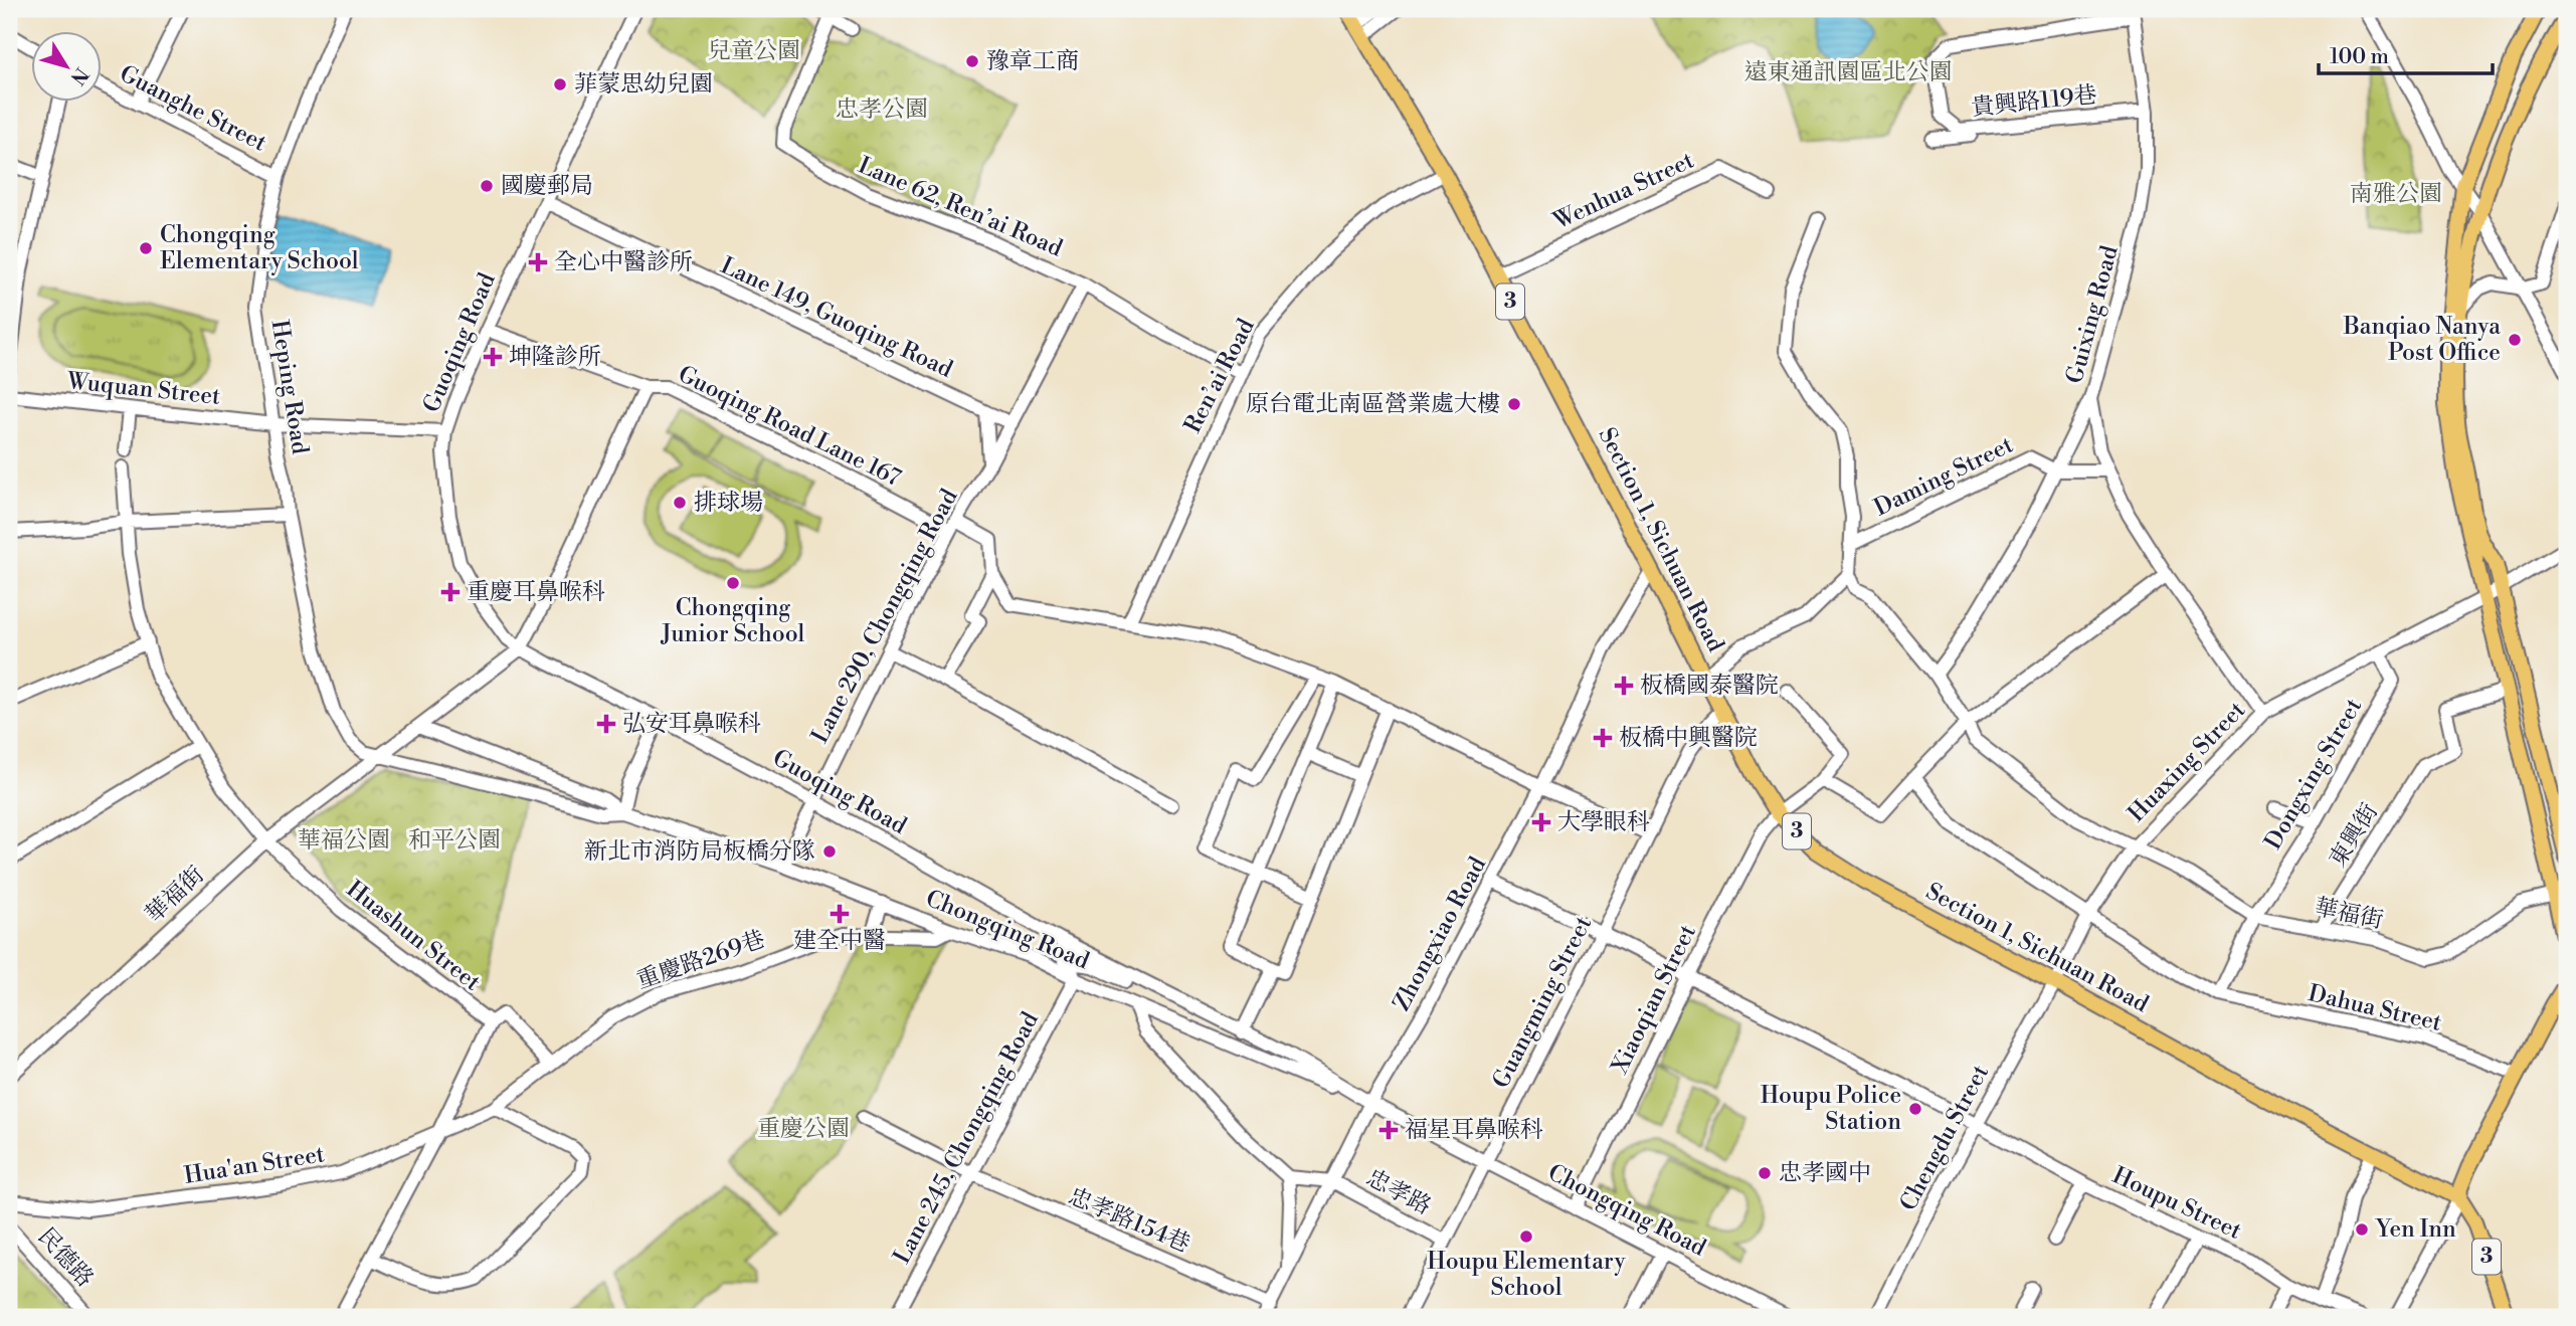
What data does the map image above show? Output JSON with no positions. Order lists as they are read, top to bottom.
{
  "streets": {
    "main road": ["3", "Section 1, Sichuan Road"],
    "street": [
      "貴興路119巷",
      "Guanghe Street",
      "Wenhua Street",
      "Lane 62, Ren’ai Road",
      "Guixing Road",
      "Lane 149, Guoqing Road",
      "Guoqing Road",
      "Ren’ai Road",
      "Heping Road",
      "Wuquan Street",
      "Guoqing Road Lane 167",
      "Daming Street",
      "Lane 290, Chongqing Road",
      "Huaxing Street",
      "Dongxing Street",
      "東興街",
      "華福街",
      "Chongqing Road",
      "Zhongxiao Road",
      "Huashun Street",
      "重慶路269巷",
      "Xiaoqian Street",
      "Guangming Street",
      "Dahua Street",
      "Lane 245, Chongqing Road",
      "Chengdu Street",
      "Hua'an Street",
      "忠孝路",
      "Houpu Street",
      "忠孝路154巷",
      "民德路"
    ]
  },
  "crossings": [
    ["貴興路119巷", "Guixing Road"],
    ["Guanghe Street", "Heping Road"],
    ["Wenhua Street", "Section 1, Sichuan Road"],
    ["Lane 62, Ren’ai Road", "Ren’ai Road"],
    ["Lane 62, Ren’ai Road", "Lane 290, Chongqing Road"],
    ["3", "Section 1, Sichuan Road"],
    ["Guixing Road", "Huaxing Street"],
    ["Lane 149, Guoqing Road", "Guoqing Road"],
    ["Lane 149, Guoqing Road", "Lane 290, Chongqing Road"],
    ["Guoqing Road", "Wuquan Street"],
    ["Guoqing Road", "Guoqing Road Lane 167"],
    ["Guoqing Road", "Lane 290, Chongqing Road"],
    ["Guoqing Road", "Chongqing Road"],
    ["Ren’ai Road", "Section 1, Sichuan Road"],
    ["Heping Road", "Wuquan Street"],
    ["Heping Road", "華福街"],
    ["Heping Road", "Chongqing Road"],
    ["Guoqing Road Lane 167", "Lane 290, Chongqing Road"],
    ["Section 1, Sichuan Road", "Zhongxiao Road"],
    ["Section 1, Sichuan Road", "Xiaoqian Street"],
    ["Section 1, Sichuan Road", "Guangming Street"],
    ["Section 1, Sichuan Road", "Chengdu Street"],
    ["Lane 290, Chongqing Road", "Chongqing Road"],
    ["Huaxing Street", "Dongxing Street"],
    ["Huaxing Street", "華福街"],
    ["Huaxing Street", "Dahua Street"],
    ["Dongxing Street", "華福街"],
    ["東興街", "華福街"],
    ["華福街", "Chongqing Road"],
    ["華福街", "Huashun Street"],
    ["Chongqing Road", "Zhongxiao Road"],
    ["Chongqing Road", "重慶路269巷"],
    ["Chongqing Road", "Xiaoqian Street"],
    ["Chongqing Road", "Guangming Street"],
    ["Chongqing Road", "Lane 245, Chongqing Road"],
    ["Zhongxiao Road", "忠孝路"],
    ["Zhongxiao Road", "Houpu Street"],
    ["Zhongxiao Road", "忠孝路154巷"],
    ["Huashun Street", "Hua'an Street"],
    ["重慶路269巷", "Hua'an Street"],
    ["Xiaoqian Street", "Houpu Street"],
    ["Guangming Street", "忠孝路"],
    ["Guangming Street", "Houpu Street"],
    ["Lane 245, Chongqing Road", "忠孝路154巷"],
    ["Chengdu Street", "Houpu Street"]
  ],
  "parks": [
    "兒童公園",
    "遠東通訊園區北公園",
    "忠孝公園",
    "南雅公園",
    "華福公園",
    "和平公園",
    "重慶公園"
  ],
  "places": {
    "other": [
      "豫章工商",
      "菲蒙思幼兒園",
      "國慶郵局",
      "Chongqing Elementary School",
      "Banqiao Nanya Post Office",
      "原台電北南區營業處大樓",
      "排球場",
      "Chongqing Junior School",
      "新北市消防局板橋分隊",
      "Houpu Police Station",
      "忠孝國中",
      "Yen Inn",
      "Houpu Elementary School"
    ],
    "health": [
      "全心中醫診所",
      "坤隆診所",
      "重慶耳鼻喉科",
      "板橋國泰醫院",
      "弘安耳鼻喉科",
      "板橋中興醫院",
      "大學眼科",
      "建全中醫",
      "福星耳鼻喉科"
    ]
  },
  "scale_bar": "100 m",
  "north": "bottom right"
}
